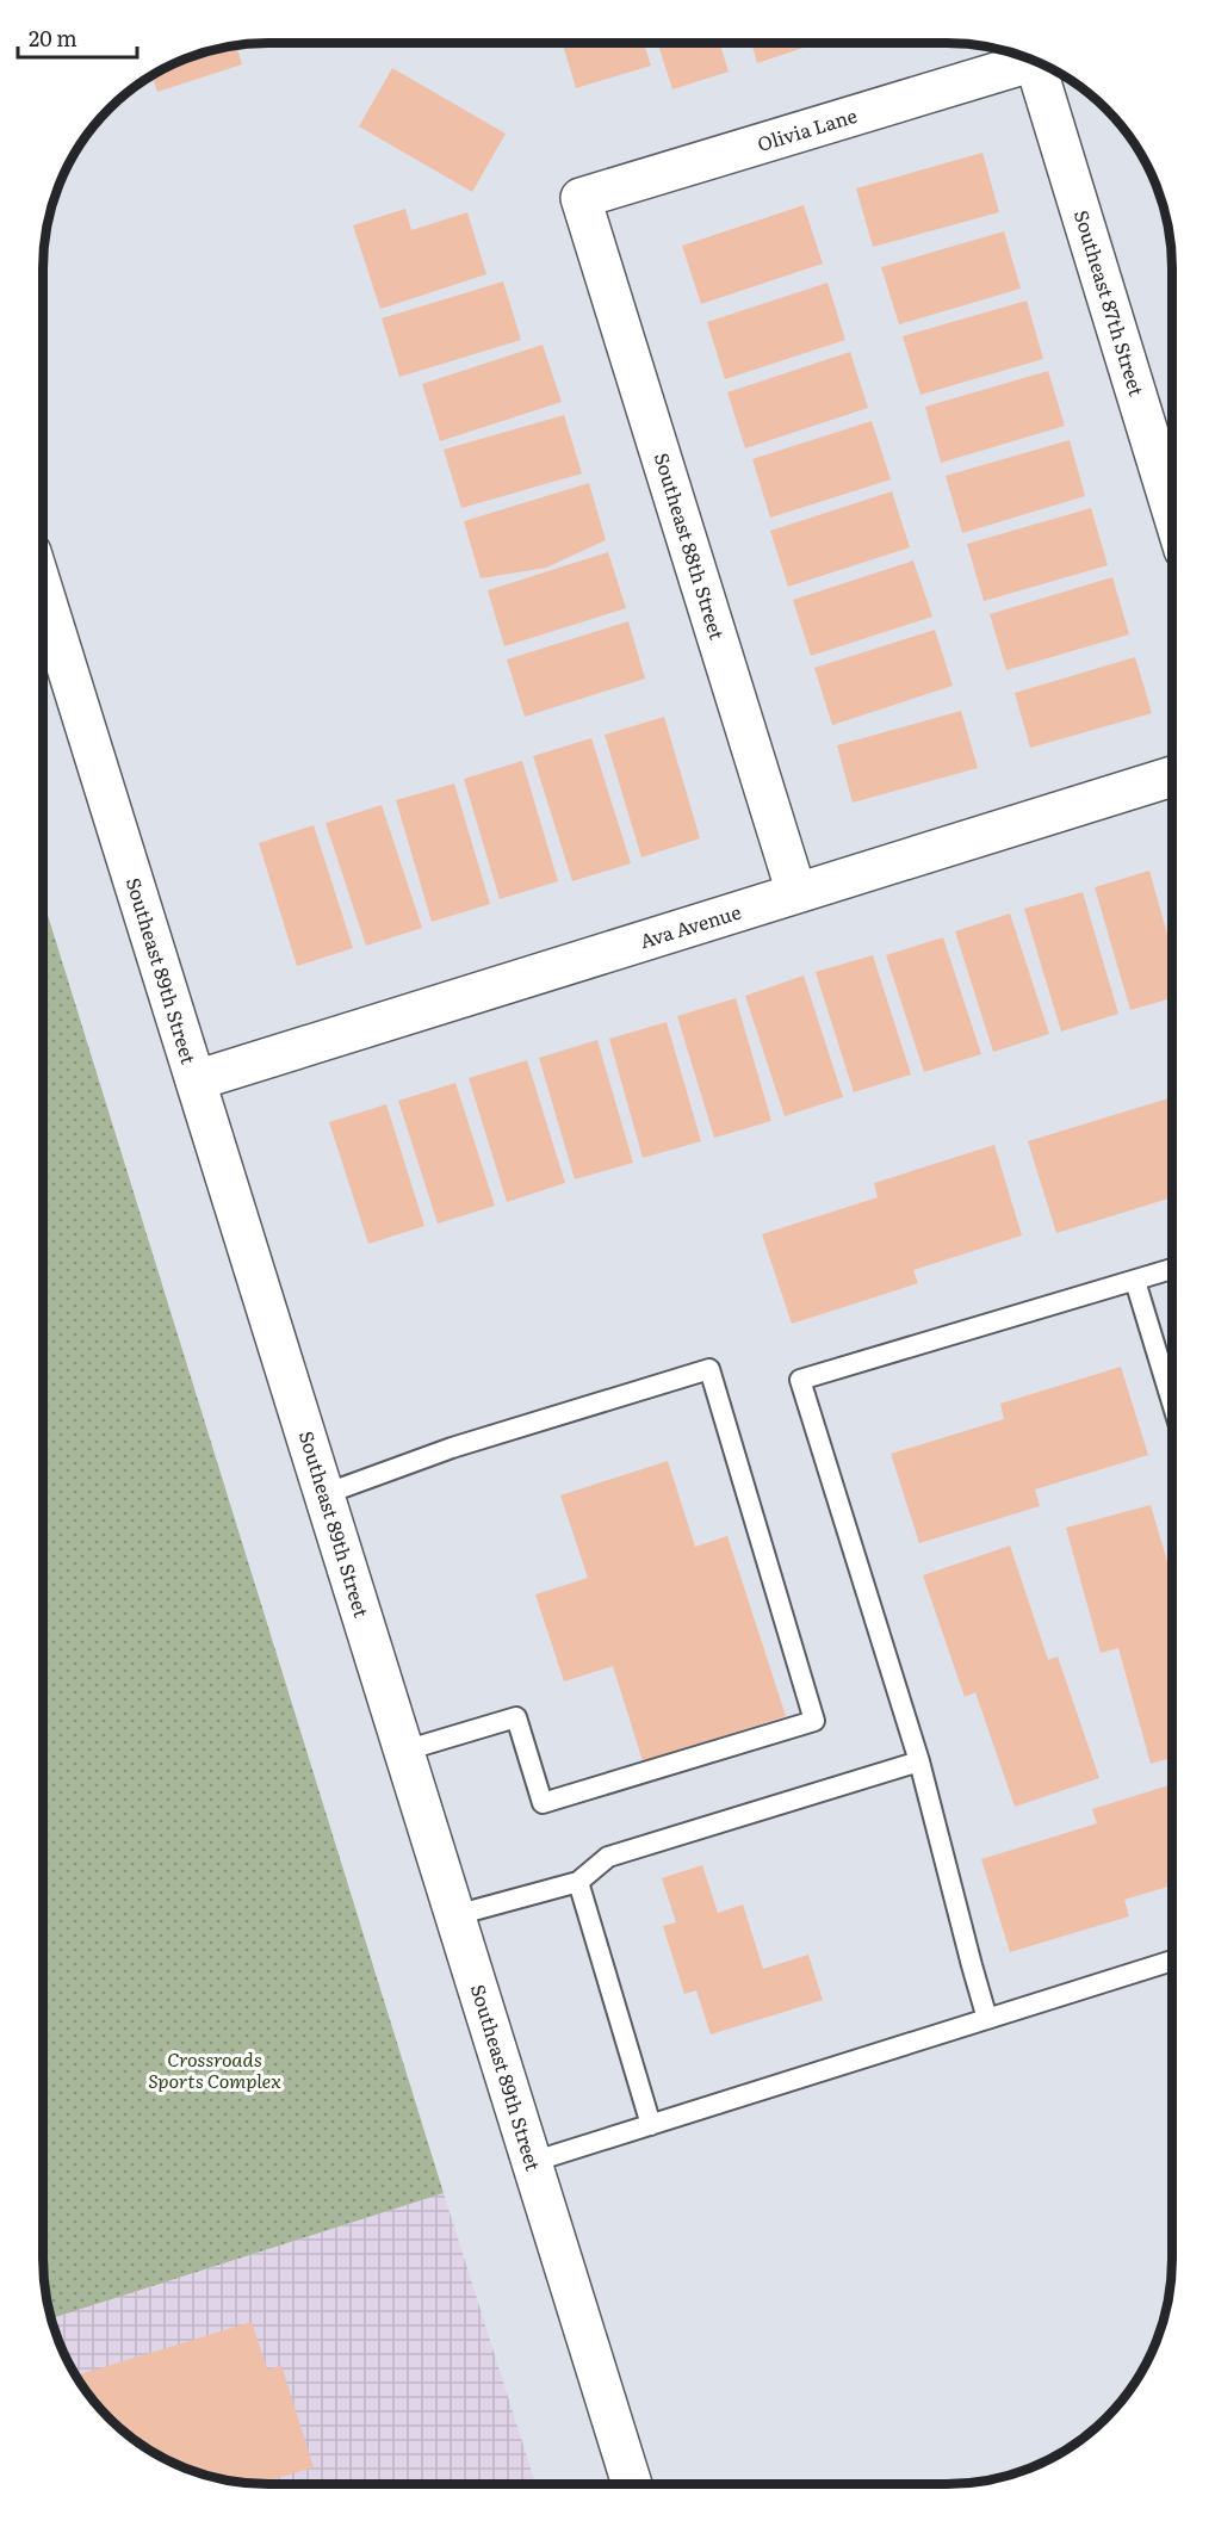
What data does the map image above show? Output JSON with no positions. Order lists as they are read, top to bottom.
{
  "streets": {
    "street": [
      "Olivia Lane",
      "Southeast 87th Street",
      "Southeast 88th Street",
      "Ava Avenue",
      "Southeast 89th Street"
    ]
  },
  "crossings": [
    ["Olivia Lane", "Southeast 88th Street"],
    ["Southeast 88th Street", "Ava Avenue"],
    ["Ava Avenue", "Southeast 89th Street"]
  ],
  "parks": ["Crossroads Sports Complex"],
  "scale_bar": "20 m"
}
